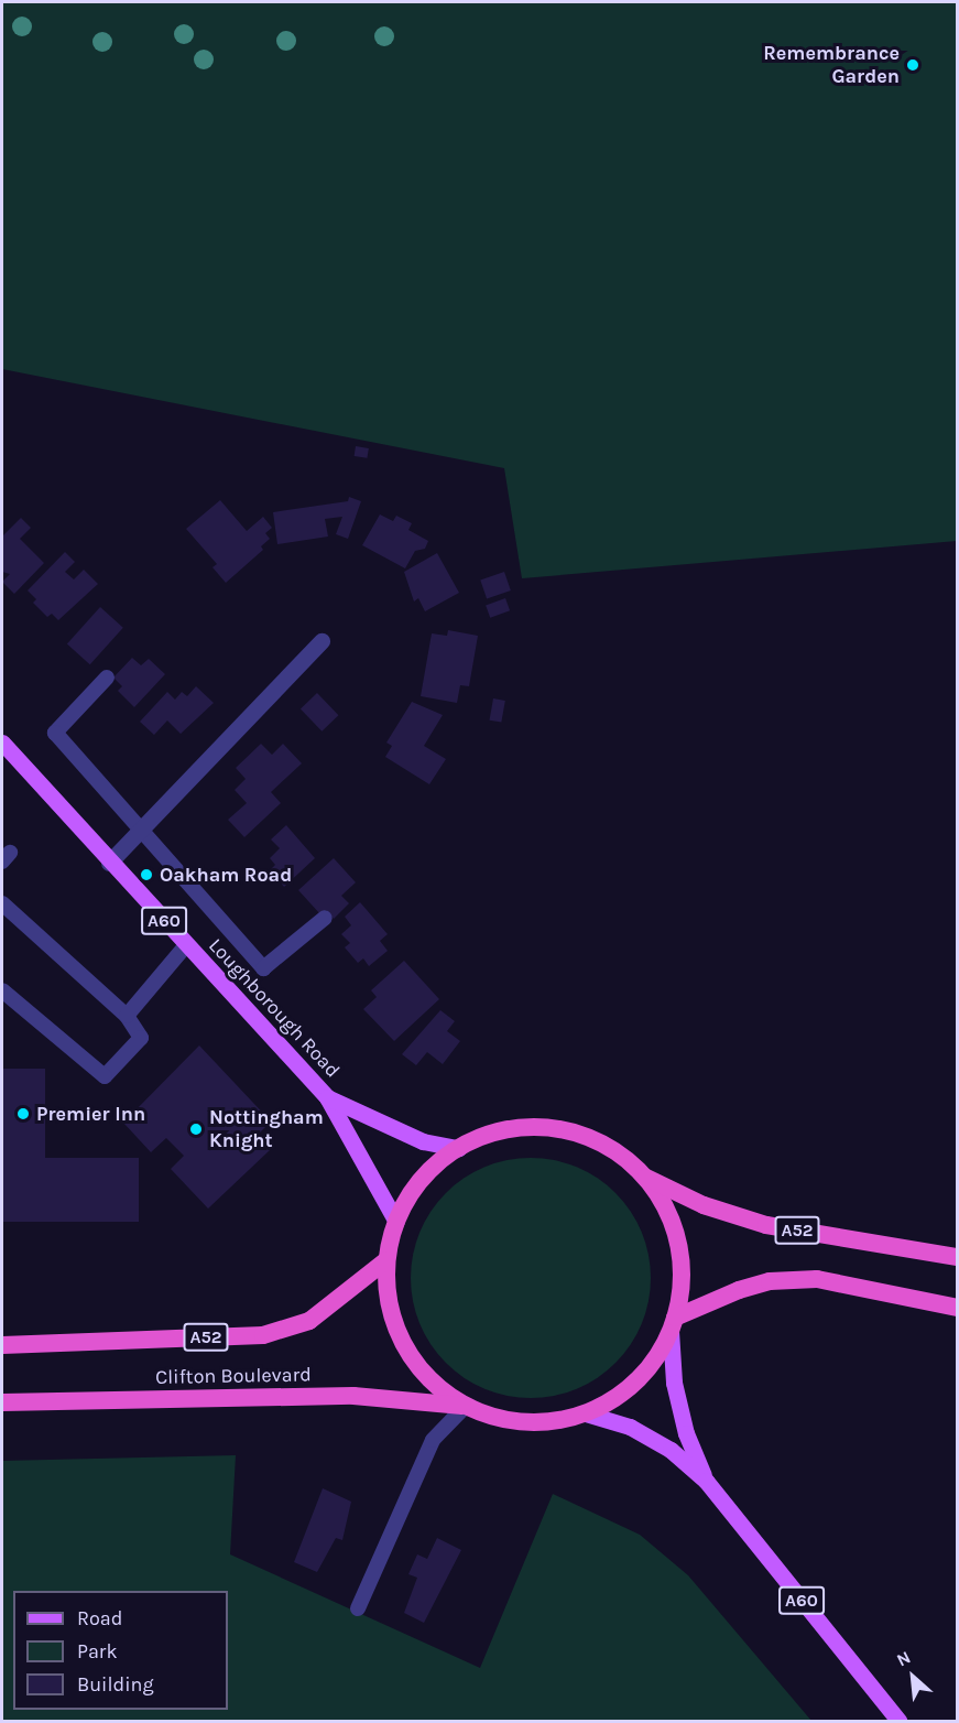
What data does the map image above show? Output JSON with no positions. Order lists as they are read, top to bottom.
{
  "streets": {
    "highway": ["A52", "Clifton Boulevard"],
    "main road": ["A60", "Loughborough Road"]
  },
  "crossings": [
    ["A60", "A52"],
    ["Loughborough Road", "A52"],
    ["A52", "Clifton Boulevard"]
  ],
  "places": [
    "Remembrance Garden",
    "Oakham Road",
    "Premier Inn",
    "Nottingham Knight"
  ],
  "legend": ["Road", "Park", "Building"],
  "north": "top left"
}
